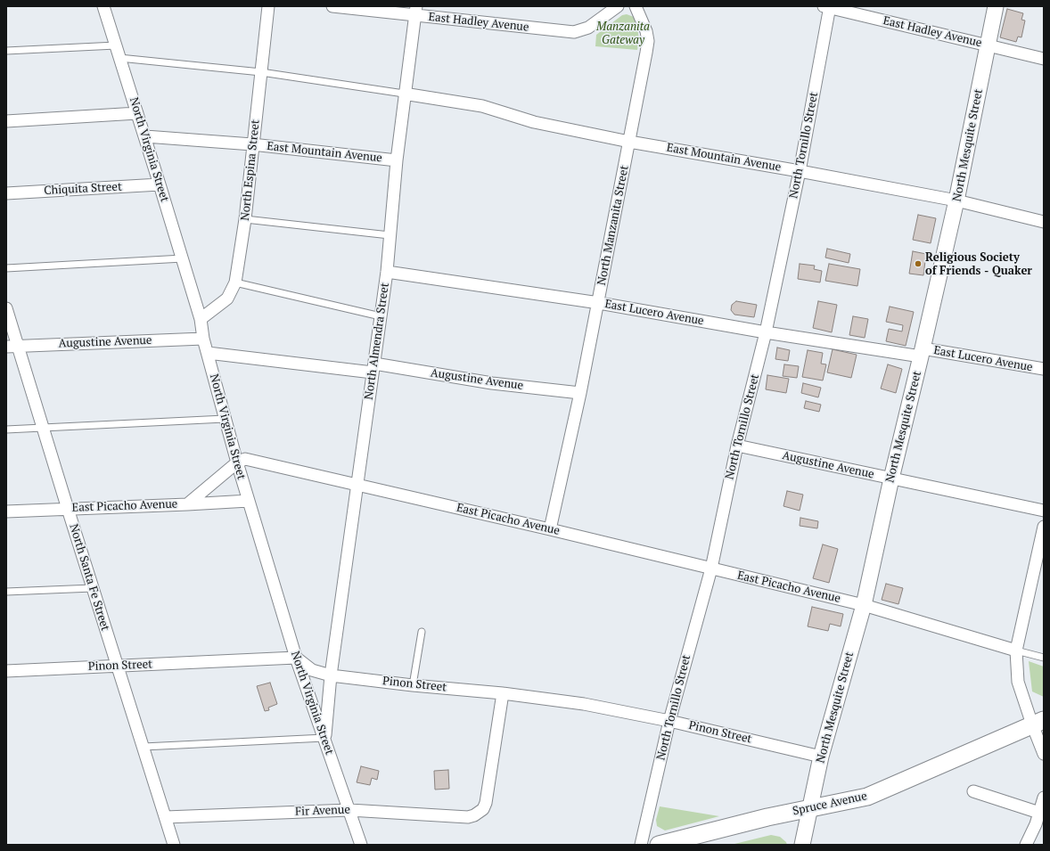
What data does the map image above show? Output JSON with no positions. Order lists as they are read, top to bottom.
{
  "streets": {
    "main road": ["Spruce Avenue"],
    "street": [
      "East Hadley Avenue",
      "North Tornillo Street",
      "North Mesquite Street",
      "North Virginia Street",
      "East Mountain Avenue",
      "North Espina Street",
      "Chiquita Street",
      "North Manzanita Street",
      "East Lucero Avenue",
      "North Almendra Street",
      "Augustine Avenue",
      "East Picacho Avenue",
      "North Santa Fe Street",
      "Pinon Street",
      "Fir Avenue"
    ]
  },
  "crossings": [
    ["East Hadley Avenue", "North Tornillo Street"],
    ["East Hadley Avenue", "North Mesquite Street"],
    ["East Hadley Avenue", "North Almendra Street"],
    ["North Tornillo Street", "East Mountain Avenue"],
    ["North Tornillo Street", "East Lucero Avenue"],
    ["North Tornillo Street", "Augustine Avenue"],
    ["North Tornillo Street", "East Picacho Avenue"],
    ["North Tornillo Street", "Pinon Street"],
    ["North Mesquite Street", "East Mountain Avenue"],
    ["North Mesquite Street", "East Lucero Avenue"],
    ["North Mesquite Street", "Augustine Avenue"],
    ["North Mesquite Street", "East Picacho Avenue"],
    ["North Mesquite Street", "Pinon Street"],
    ["North Mesquite Street", "Spruce Avenue"],
    ["North Virginia Street", "East Mountain Avenue"],
    ["North Virginia Street", "North Espina Street"],
    ["North Virginia Street", "Chiquita Street"],
    ["North Virginia Street", "North Almendra Street"],
    ["North Virginia Street", "Augustine Avenue"],
    ["North Virginia Street", "East Picacho Avenue"],
    ["North Virginia Street", "Pinon Street"],
    ["North Virginia Street", "Fir Avenue"],
    ["East Mountain Avenue", "North Espina Street"],
    ["East Mountain Avenue", "North Manzanita Street"],
    ["East Mountain Avenue", "North Almendra Street"],
    ["North Manzanita Street", "East Lucero Avenue"],
    ["North Manzanita Street", "Augustine Avenue"],
    ["North Manzanita Street", "East Picacho Avenue"],
    ["East Lucero Avenue", "North Almendra Street"],
    ["North Almendra Street", "Augustine Avenue"],
    ["North Almendra Street", "East Picacho Avenue"],
    ["North Almendra Street", "Pinon Street"],
    ["Augustine Avenue", "North Santa Fe Street"],
    ["East Picacho Avenue", "North Santa Fe Street"],
    ["North Santa Fe Street", "Pinon Street"],
    ["North Santa Fe Street", "Fir Avenue"],
    ["Pinon Street", "Fir Avenue"]
  ],
  "parks": ["Manzanita Gateway"],
  "places": ["Religious Society of Friends - Quaker"]
}
